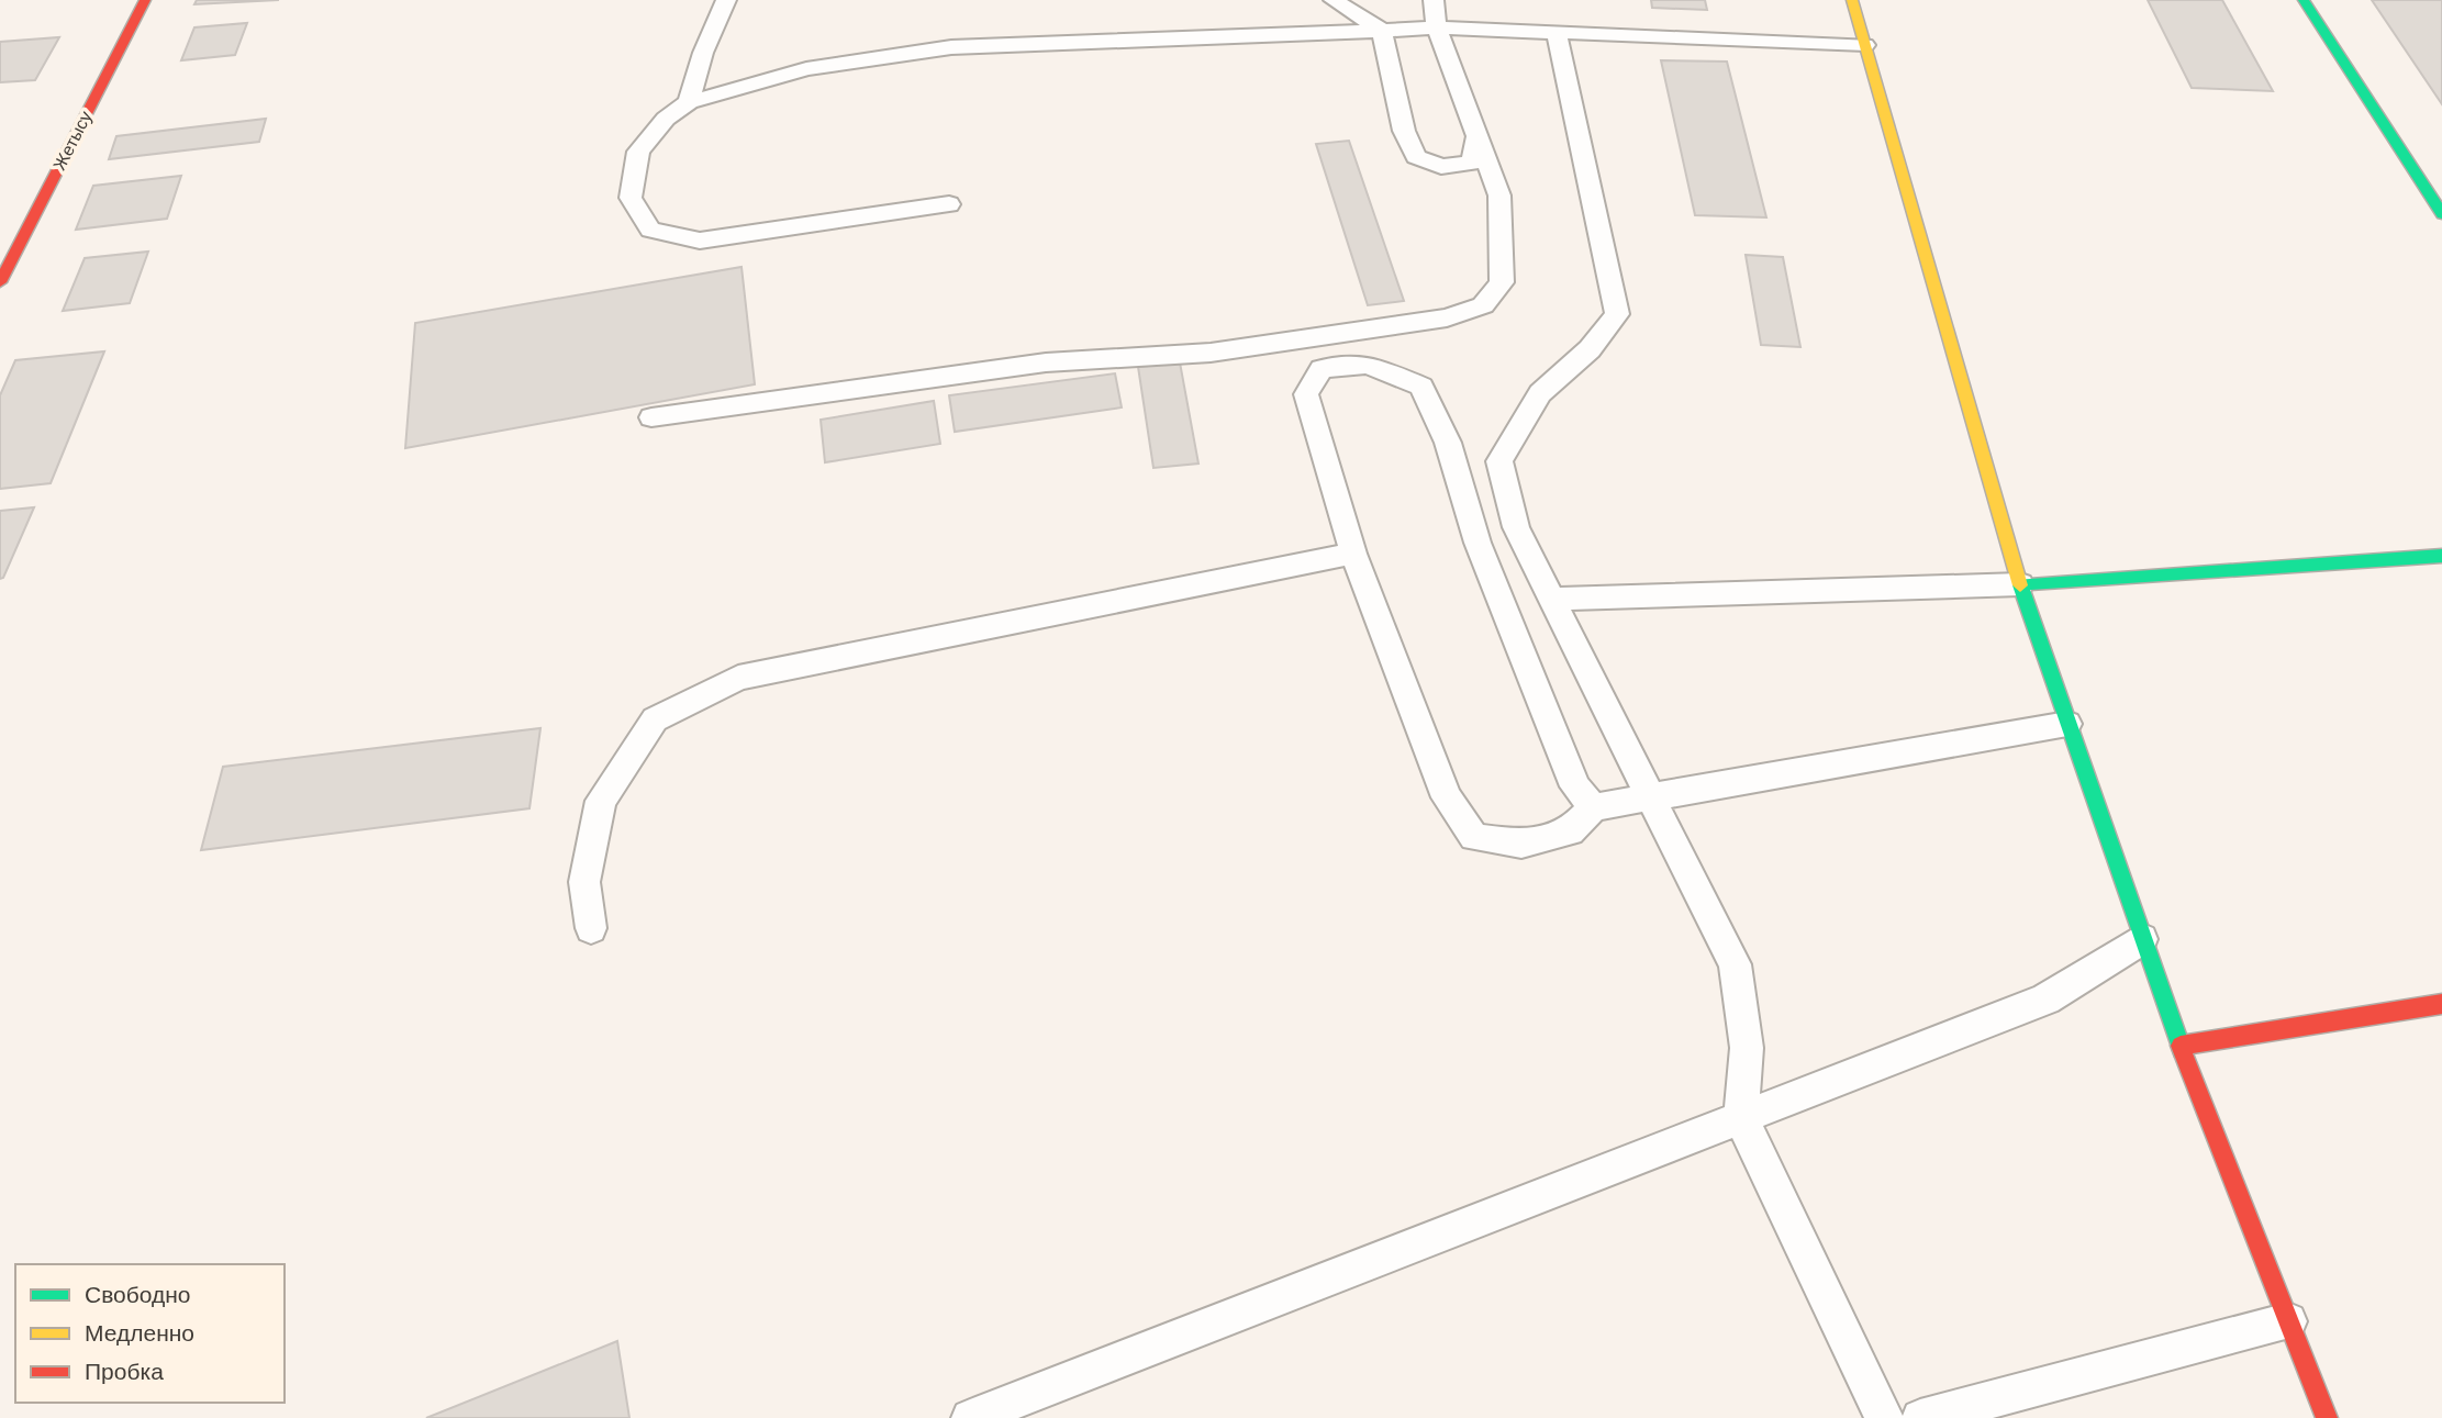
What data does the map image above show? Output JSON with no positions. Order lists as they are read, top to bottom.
{
  "streets": {
    "main road": ["Жетысу"]
  },
  "legend": ["Свободно", "Медленно", "Пробка"]
}
